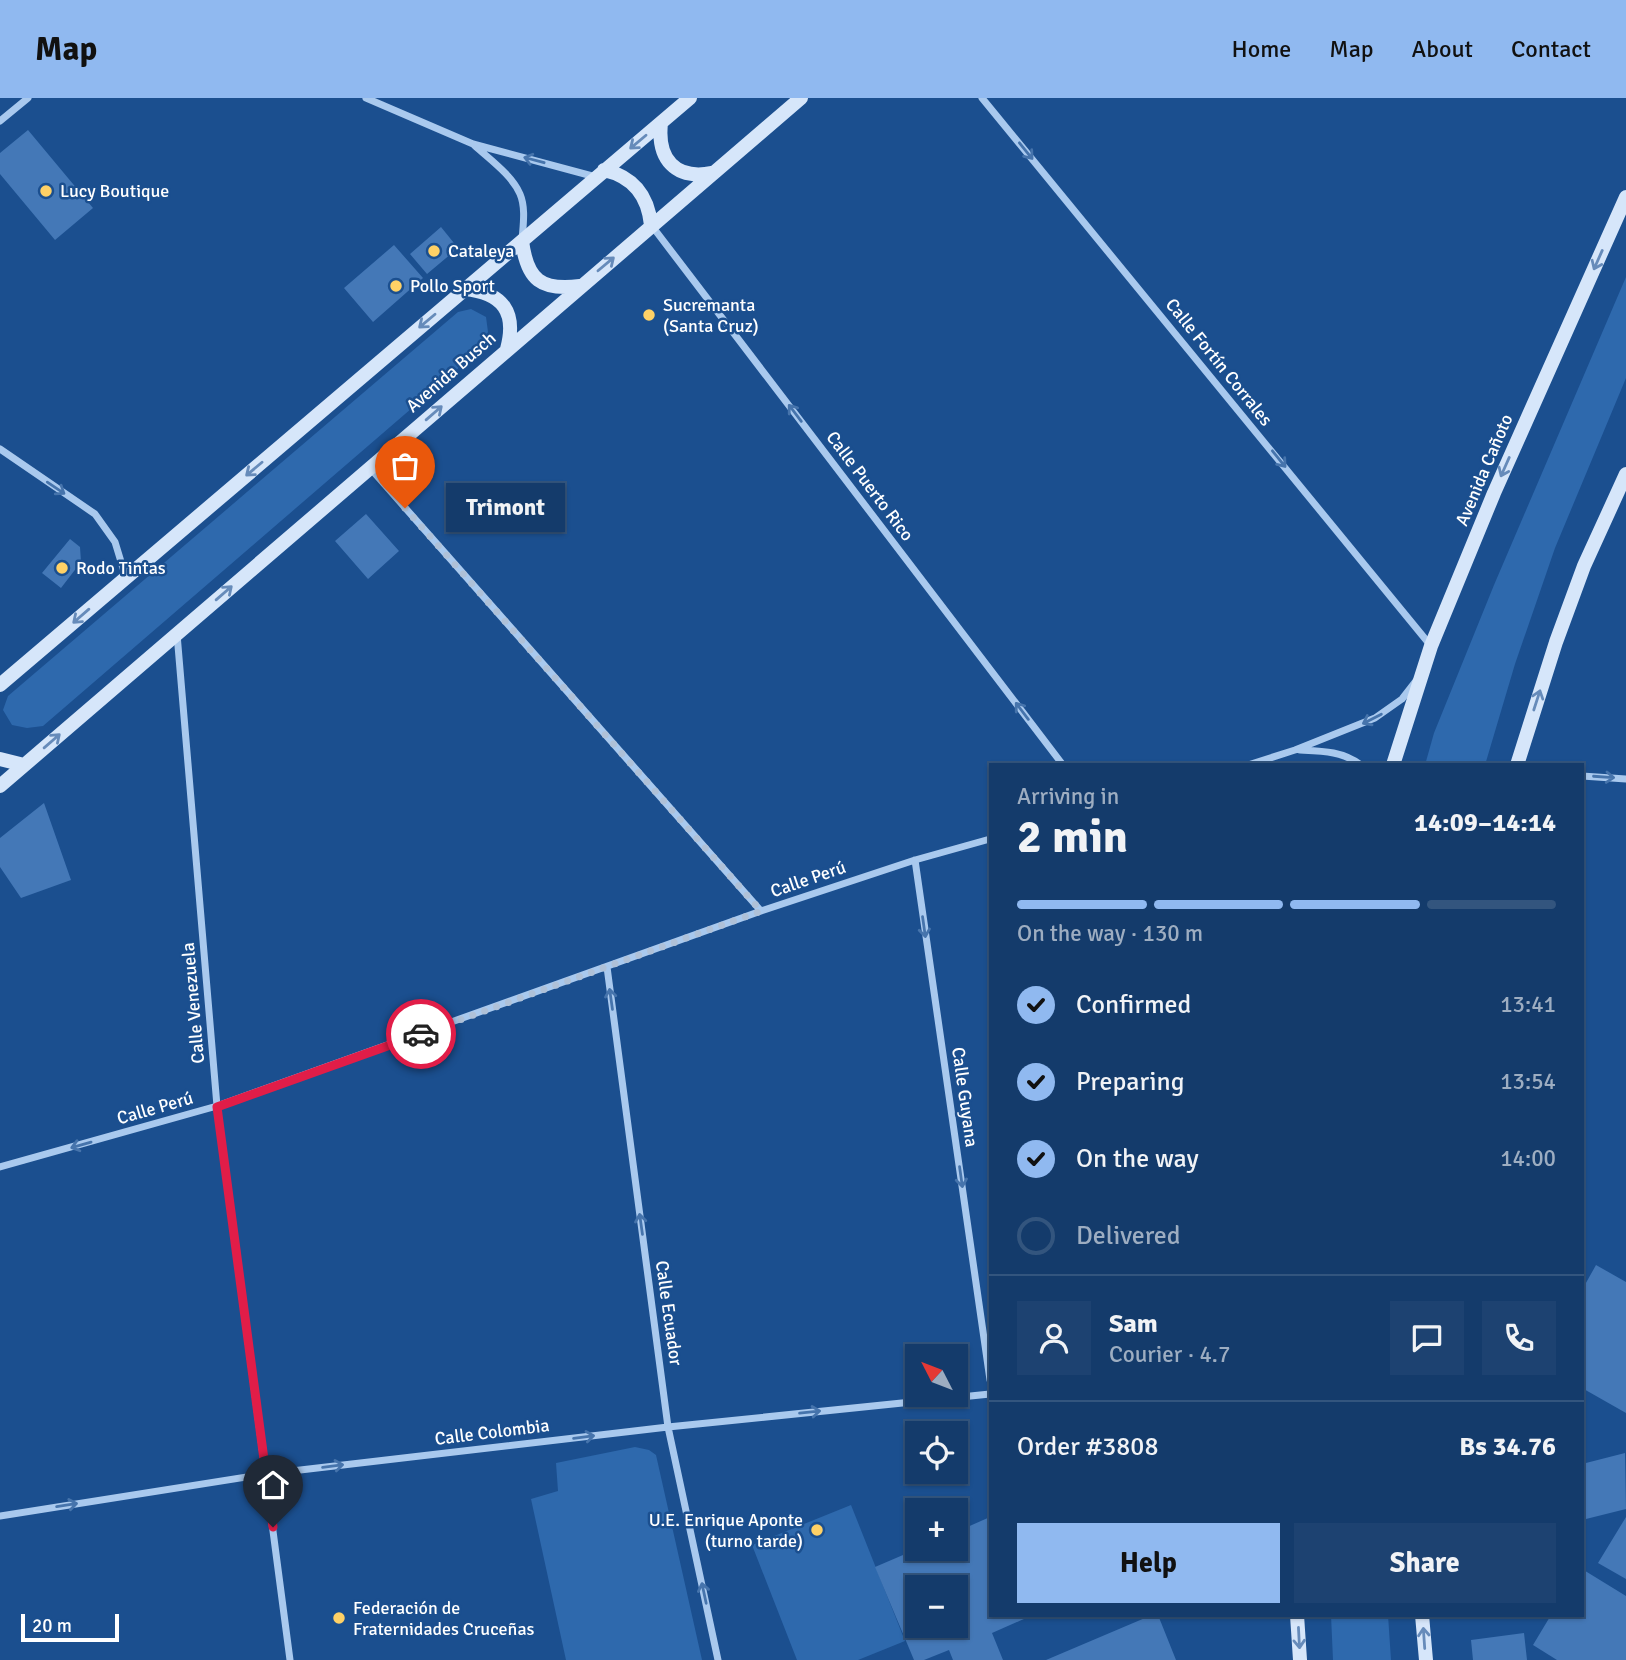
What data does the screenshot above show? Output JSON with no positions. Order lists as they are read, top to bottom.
{
  "streets": {
    "main road": ["Avenida Busch", "Avenida Cañoto"],
    "street": [
      "Calle Fortín Corrales",
      "Calle Puerto Rico",
      "Calle Perú",
      "Calle Venezuela",
      "Calle Guyana",
      "Calle Ecuador",
      "Calle Colombia"
    ]
  },
  "crossings": [
    ["Calle Fortín Corrales", "Avenida Cañoto"],
    ["Avenida Busch", "Calle Puerto Rico"],
    ["Avenida Busch", "Calle Venezuela"],
    ["Calle Perú", "Calle Venezuela"],
    ["Calle Perú", "Calle Guyana"],
    ["Calle Perú", "Calle Ecuador"],
    ["Calle Venezuela", "Calle Colombia"],
    ["Calle Ecuador", "Calle Colombia"]
  ],
  "one_way": [
    "Calle Fortín Corrales",
    "Calle Puerto Rico",
    "Calle Guyana",
    "Calle Ecuador",
    "Calle Colombia"
  ],
  "places": [
    "Lucy Boutique",
    "Cataleya",
    "Pollo Sport",
    "Sucremanta (Santa Cruz)",
    "Trimont",
    "Rodo Tintas",
    "U.E. Enrique Aponte (turno tarde)",
    "Federación de Fraternidades Cruceñas"
  ],
  "scale_bar": "20 m",
  "north": "top left",
  "page": {
    "header": "Map",
    "nav": [
      "Home",
      "Map",
      "About",
      "Contact"
    ],
    "bubble": "Trimont",
    "heading": ["2 min", "Arriving in", "14:09–14:14"],
    "panel": [
      "Sam",
      "Courier · 4.7",
      "Order #3808",
      "Bs 34.76"
    ],
    "bar": "On the way · 130 m",
    "list": [
      ["Confirmed", "13:41"],
      ["Preparing", "13:54"],
      ["On the way", "14:00"],
      "Delivered"
    ],
    "map_buttons": ["+", "−"],
    "buttons": ["Help", "Share"],
    "scale": "20 m"
  }
}
